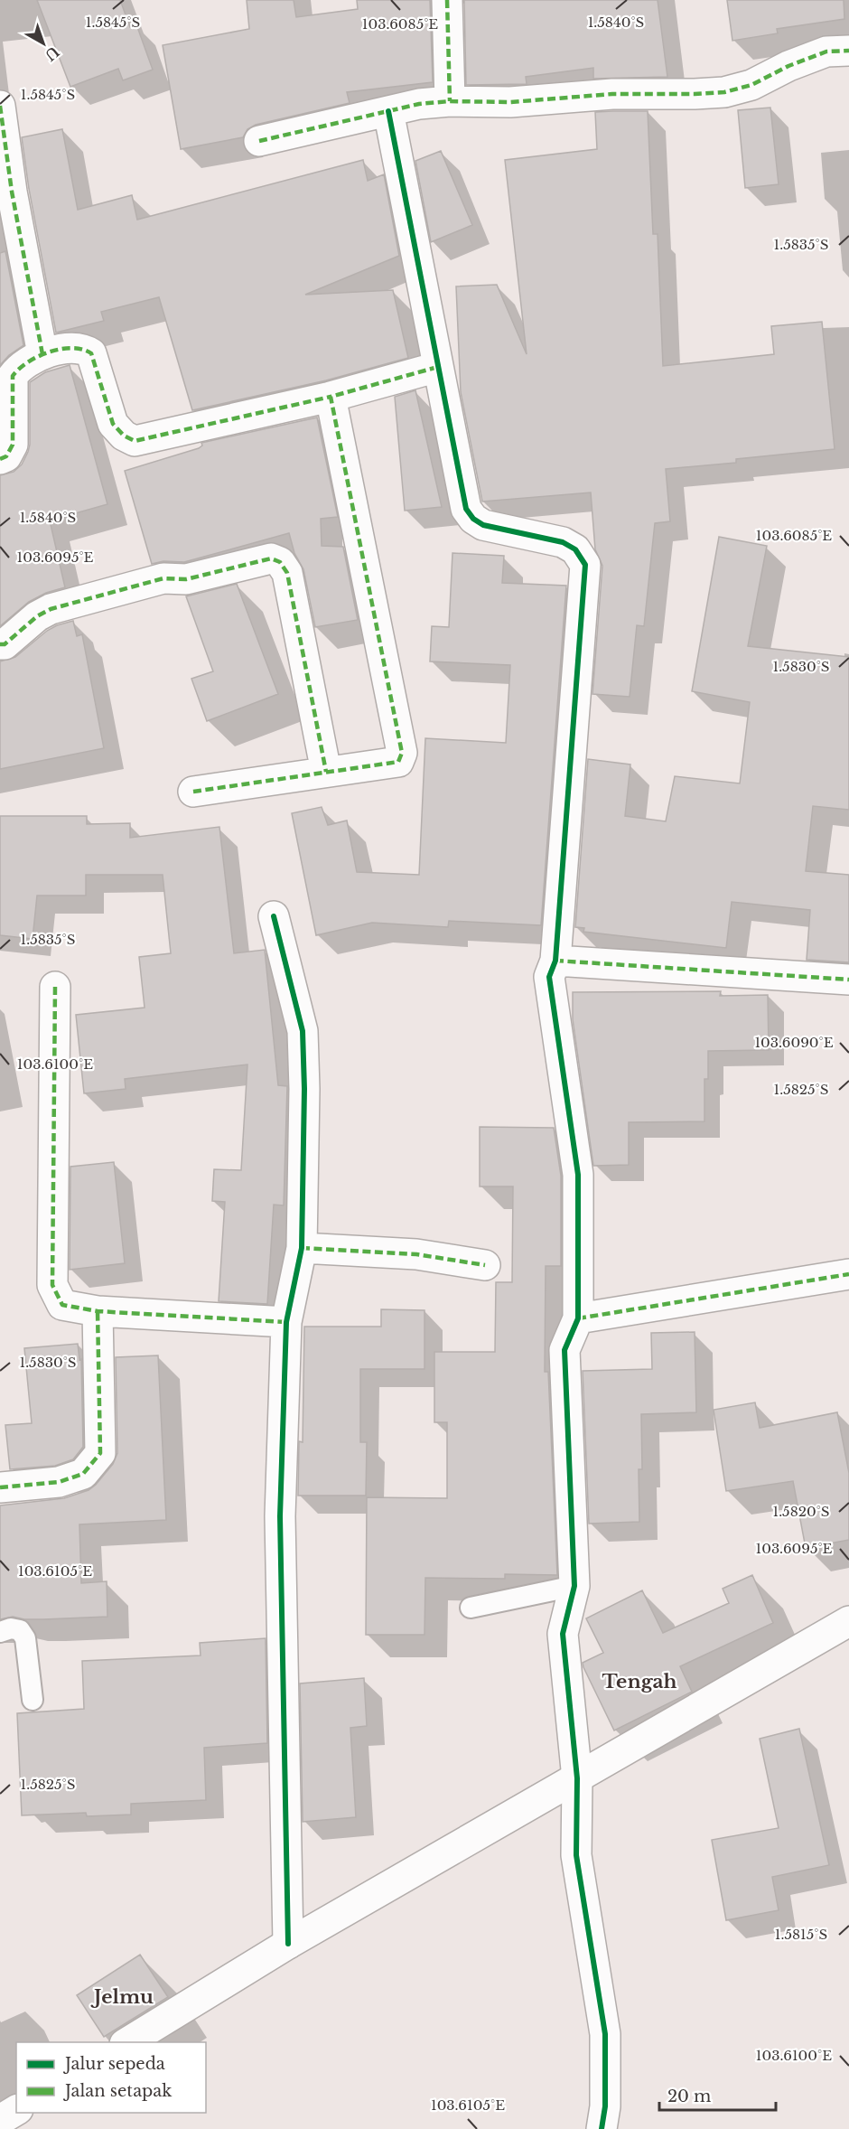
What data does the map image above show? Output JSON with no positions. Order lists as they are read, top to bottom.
{
  "districts": ["Tengah", "Jelmu"],
  "legend": ["Jalur sepeda", "Jalan setapak"],
  "scale_bar": "20 m",
  "north": "bottom right",
  "coordinates": [
    "1.5845°S",
    "1.5840°S",
    "103.6085°E",
    "1.5835°S",
    "103.6095°E",
    "1.5830°S",
    "103.6090°E",
    "103.6100°E",
    "1.5825°S",
    "1.5820°S",
    "103.6105°E",
    "1.5815°S"
  ]
}
